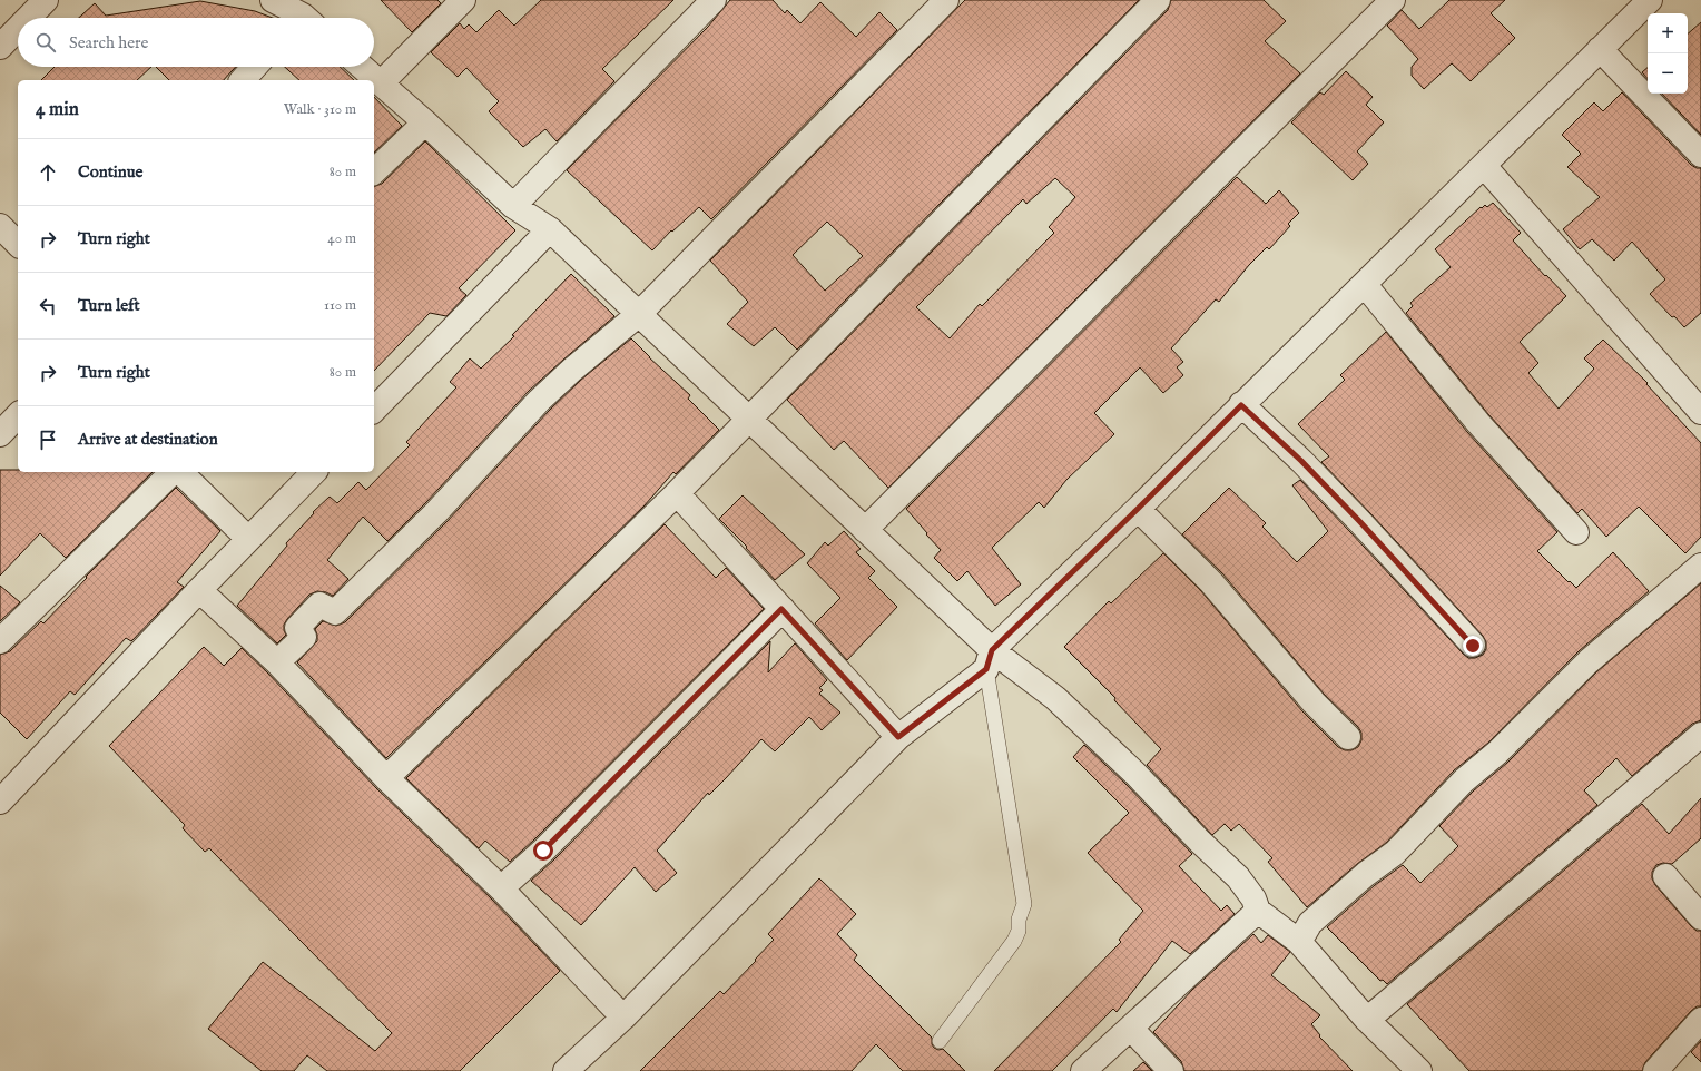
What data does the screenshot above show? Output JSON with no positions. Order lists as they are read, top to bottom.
{
  "page": {
    "map_buttons": ["+", "−"],
    "search": "Search here",
    "heading": ["4 min", "Walk · 310 m"],
    "list": [
      ["Continue", "80 m"],
      ["Turn right", "40 m"],
      ["Turn left", "110 m"],
      ["Turn right", "80 m"],
      "Arrive at destination"
    ]
  }
}
